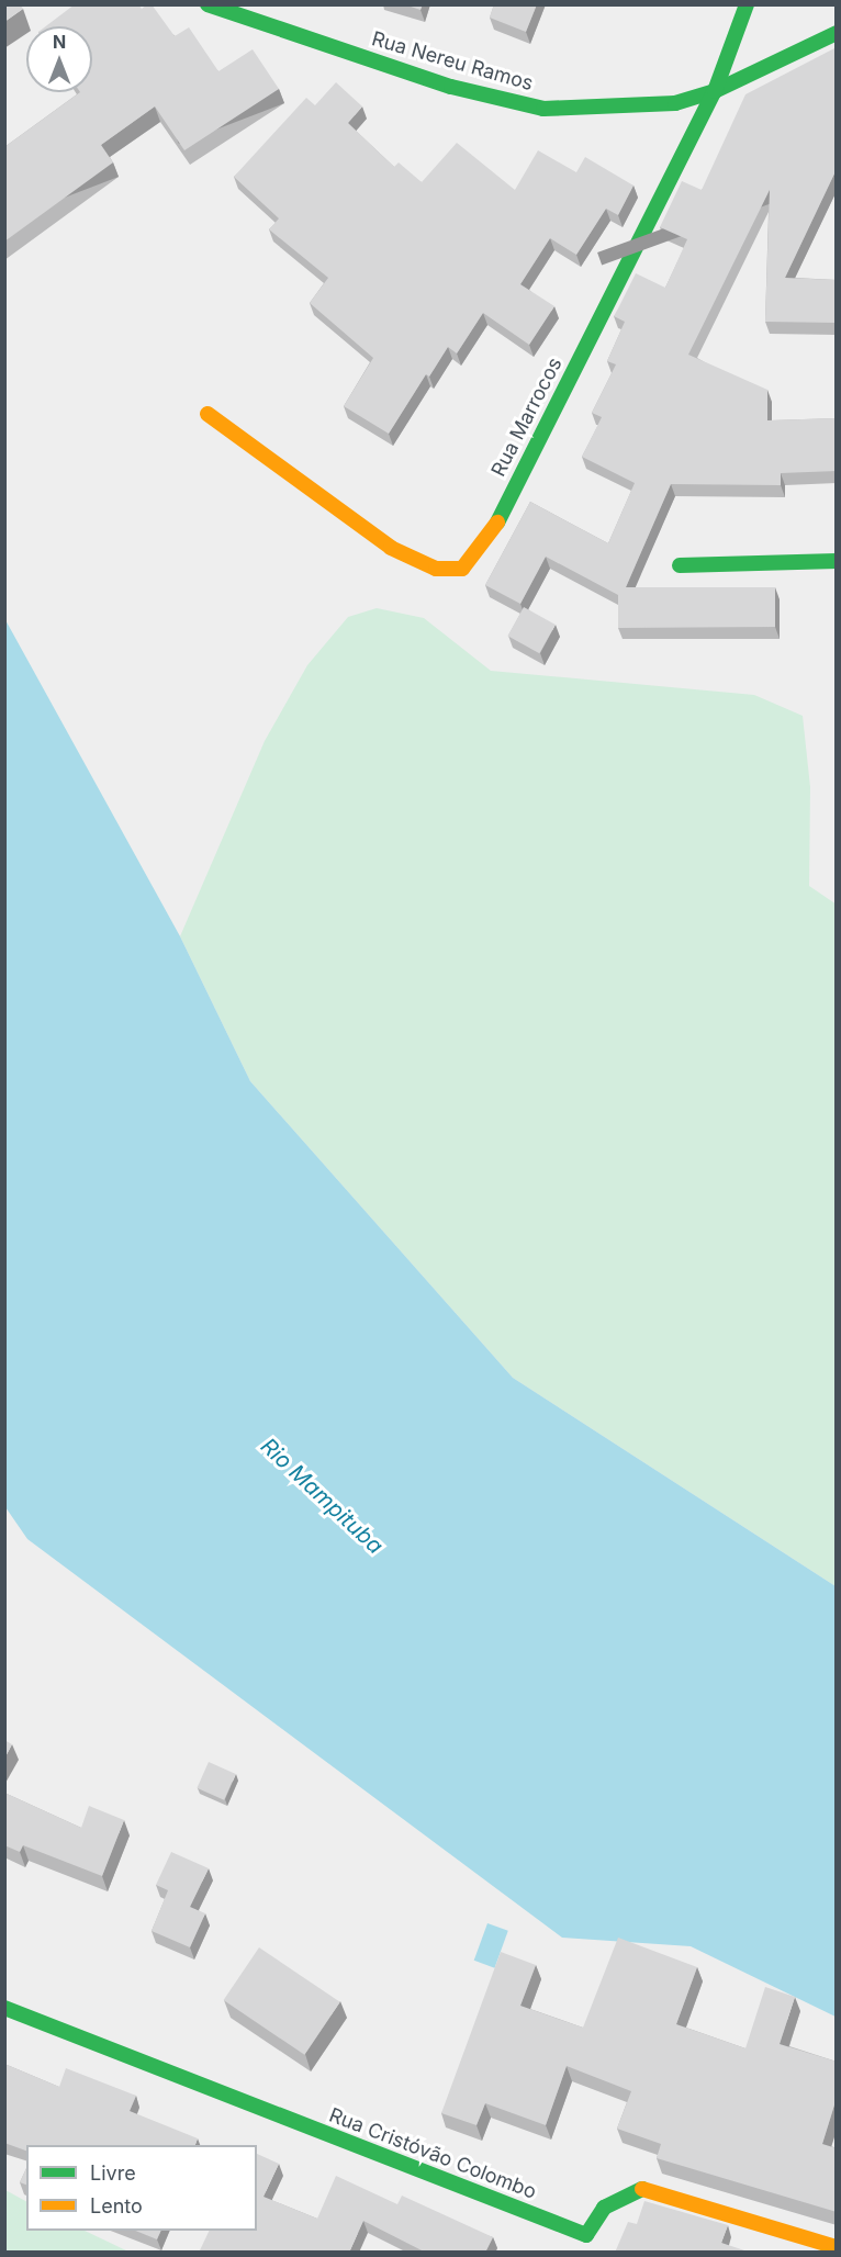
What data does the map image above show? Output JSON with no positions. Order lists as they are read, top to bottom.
{
  "streets": {
    "street": ["Rua Nereu Ramos", "Rua Marrocos", "Rua Cristóvão Colombo"]
  },
  "crossings": [
    ["Rua Nereu Ramos", "Rua Marrocos"]
  ],
  "water": ["Rio Mampituba"],
  "legend": ["Livre", "Lento"],
  "north": "top"
}
